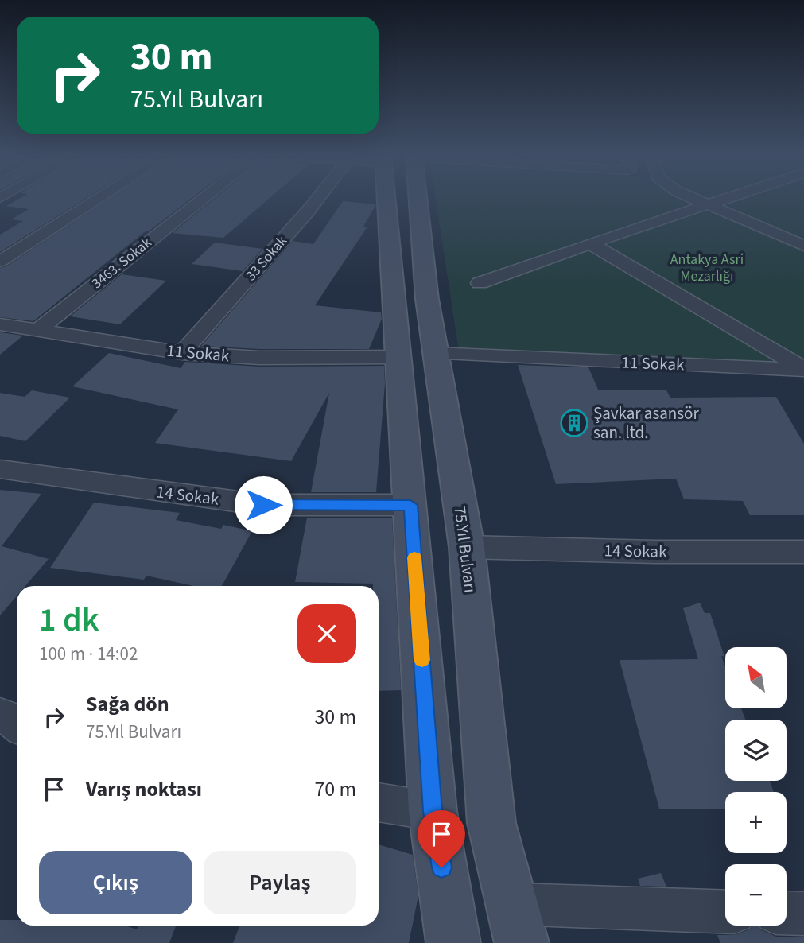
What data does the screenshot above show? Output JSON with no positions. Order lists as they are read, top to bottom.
{
  "streets": {
    "main road": ["75.Yıl Bulvarı"],
    "street": [
      "33 Sokak",
      "3463. Sokak",
      "11 Sokak",
      "14 Sokak"
    ]
  },
  "crossings": [
    ["33 Sokak", "11 Sokak"],
    ["3463. Sokak", "11 Sokak"],
    ["11 Sokak", "75.Yıl Bulvarı"],
    ["14 Sokak", "75.Yıl Bulvarı"]
  ],
  "parks": ["Antakya Asri Mezarlığı"],
  "places": {
    "building": ["Şavkar asansör san. ltd."]
  },
  "north": "top left",
  "page": {
    "turn": ["30 m", "75.Yıl Bulvarı"],
    "heading": ["1 dk", "100 m · 14:02"],
    "map_buttons": ["+", "−"],
    "list": [
      {
        "name": "Sağa dön",
        "note": "75.Yıl Bulvarı",
        "value": "30 m"
      },
      {
        "name": "Varış noktası",
        "value": "70 m"
      }
    ],
    "buttons": ["Çıkış", "Paylaş"]
  }
}
